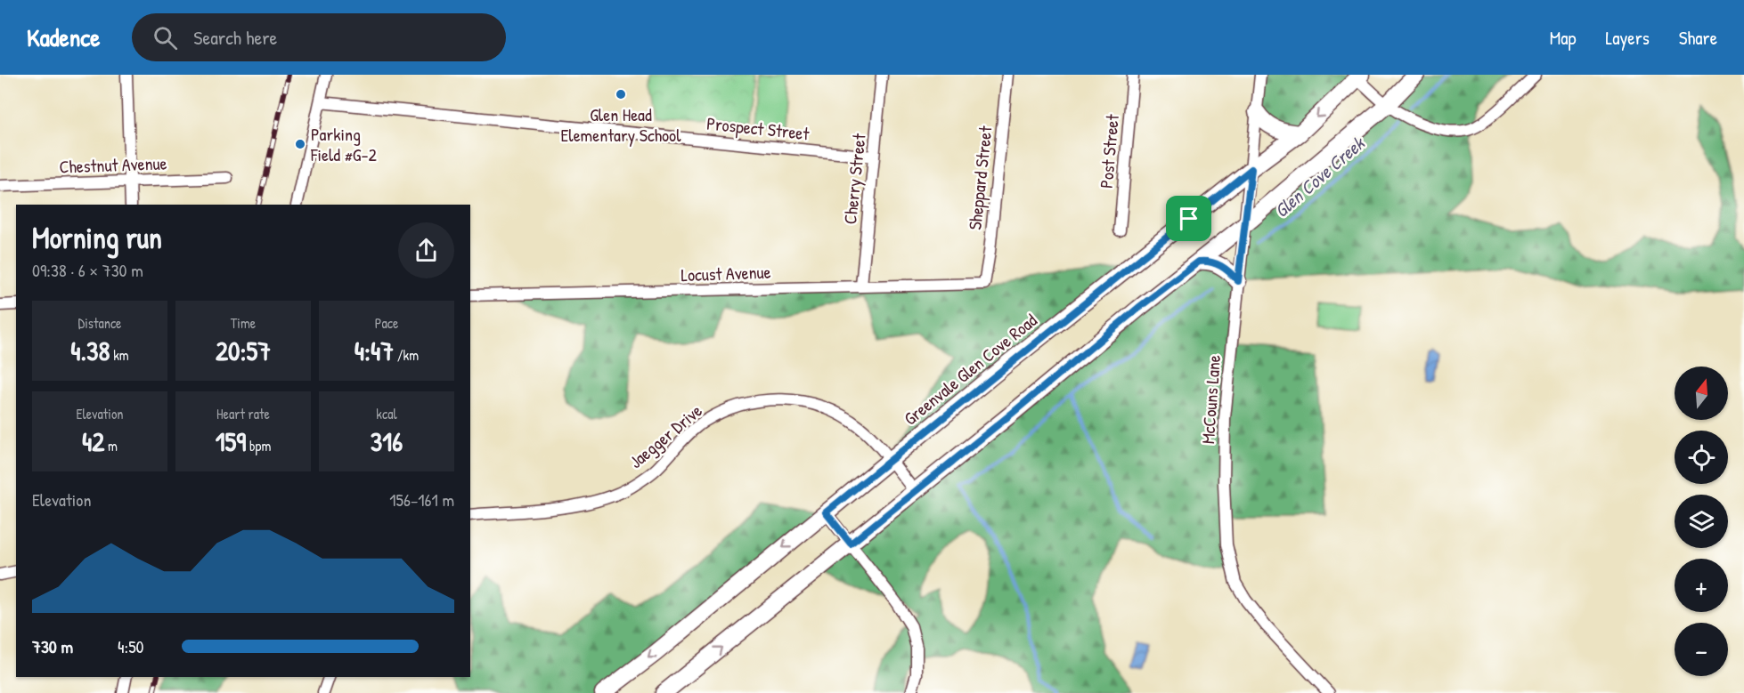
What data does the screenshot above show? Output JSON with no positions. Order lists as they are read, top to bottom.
{
  "streets": {
    "main road": ["Greenvale Glen Cove Road"],
    "street": [
      "Prospect Street",
      "Post Street",
      "Chestnut Avenue",
      "Sheppard Street",
      "Cherry Street",
      "Locust Avenue",
      "McCouns Lane",
      "Jaegger Drive"
    ]
  },
  "crossings": [
    ["Prospect Street", "Cherry Street"],
    ["Sheppard Street", "Locust Avenue"],
    ["Cherry Street", "Locust Avenue"],
    ["Greenvale Glen Cove Road", "McCouns Lane"],
    ["Greenvale Glen Cove Road", "Jaegger Drive"]
  ],
  "water": ["Glen Cove Creek"],
  "places": ["Glen Head Elementary School", "Parking Field #G-2"],
  "north": "top",
  "page": {
    "header": "Kadence",
    "search": "Search here",
    "nav": ["Map", "Layers", "Share"],
    "heading": ["Morning run", "09:38 · 6 × 730 m"],
    "stats": [
      ["Distance", "4.38 km"],
      ["Time", "20:57"],
      ["Pace", "4:47 /km"],
      ["Elevation", "42 m"],
      ["Heart rate", "159 bpm"],
      ["kcal", "316"]
    ],
    "map_buttons": ["+", "−"],
    "chart": ["Elevation", "156–161 m"],
    "list": [
      {
        "name": "730 m",
        "note": "4:50"
      }
    ]
  }
}
